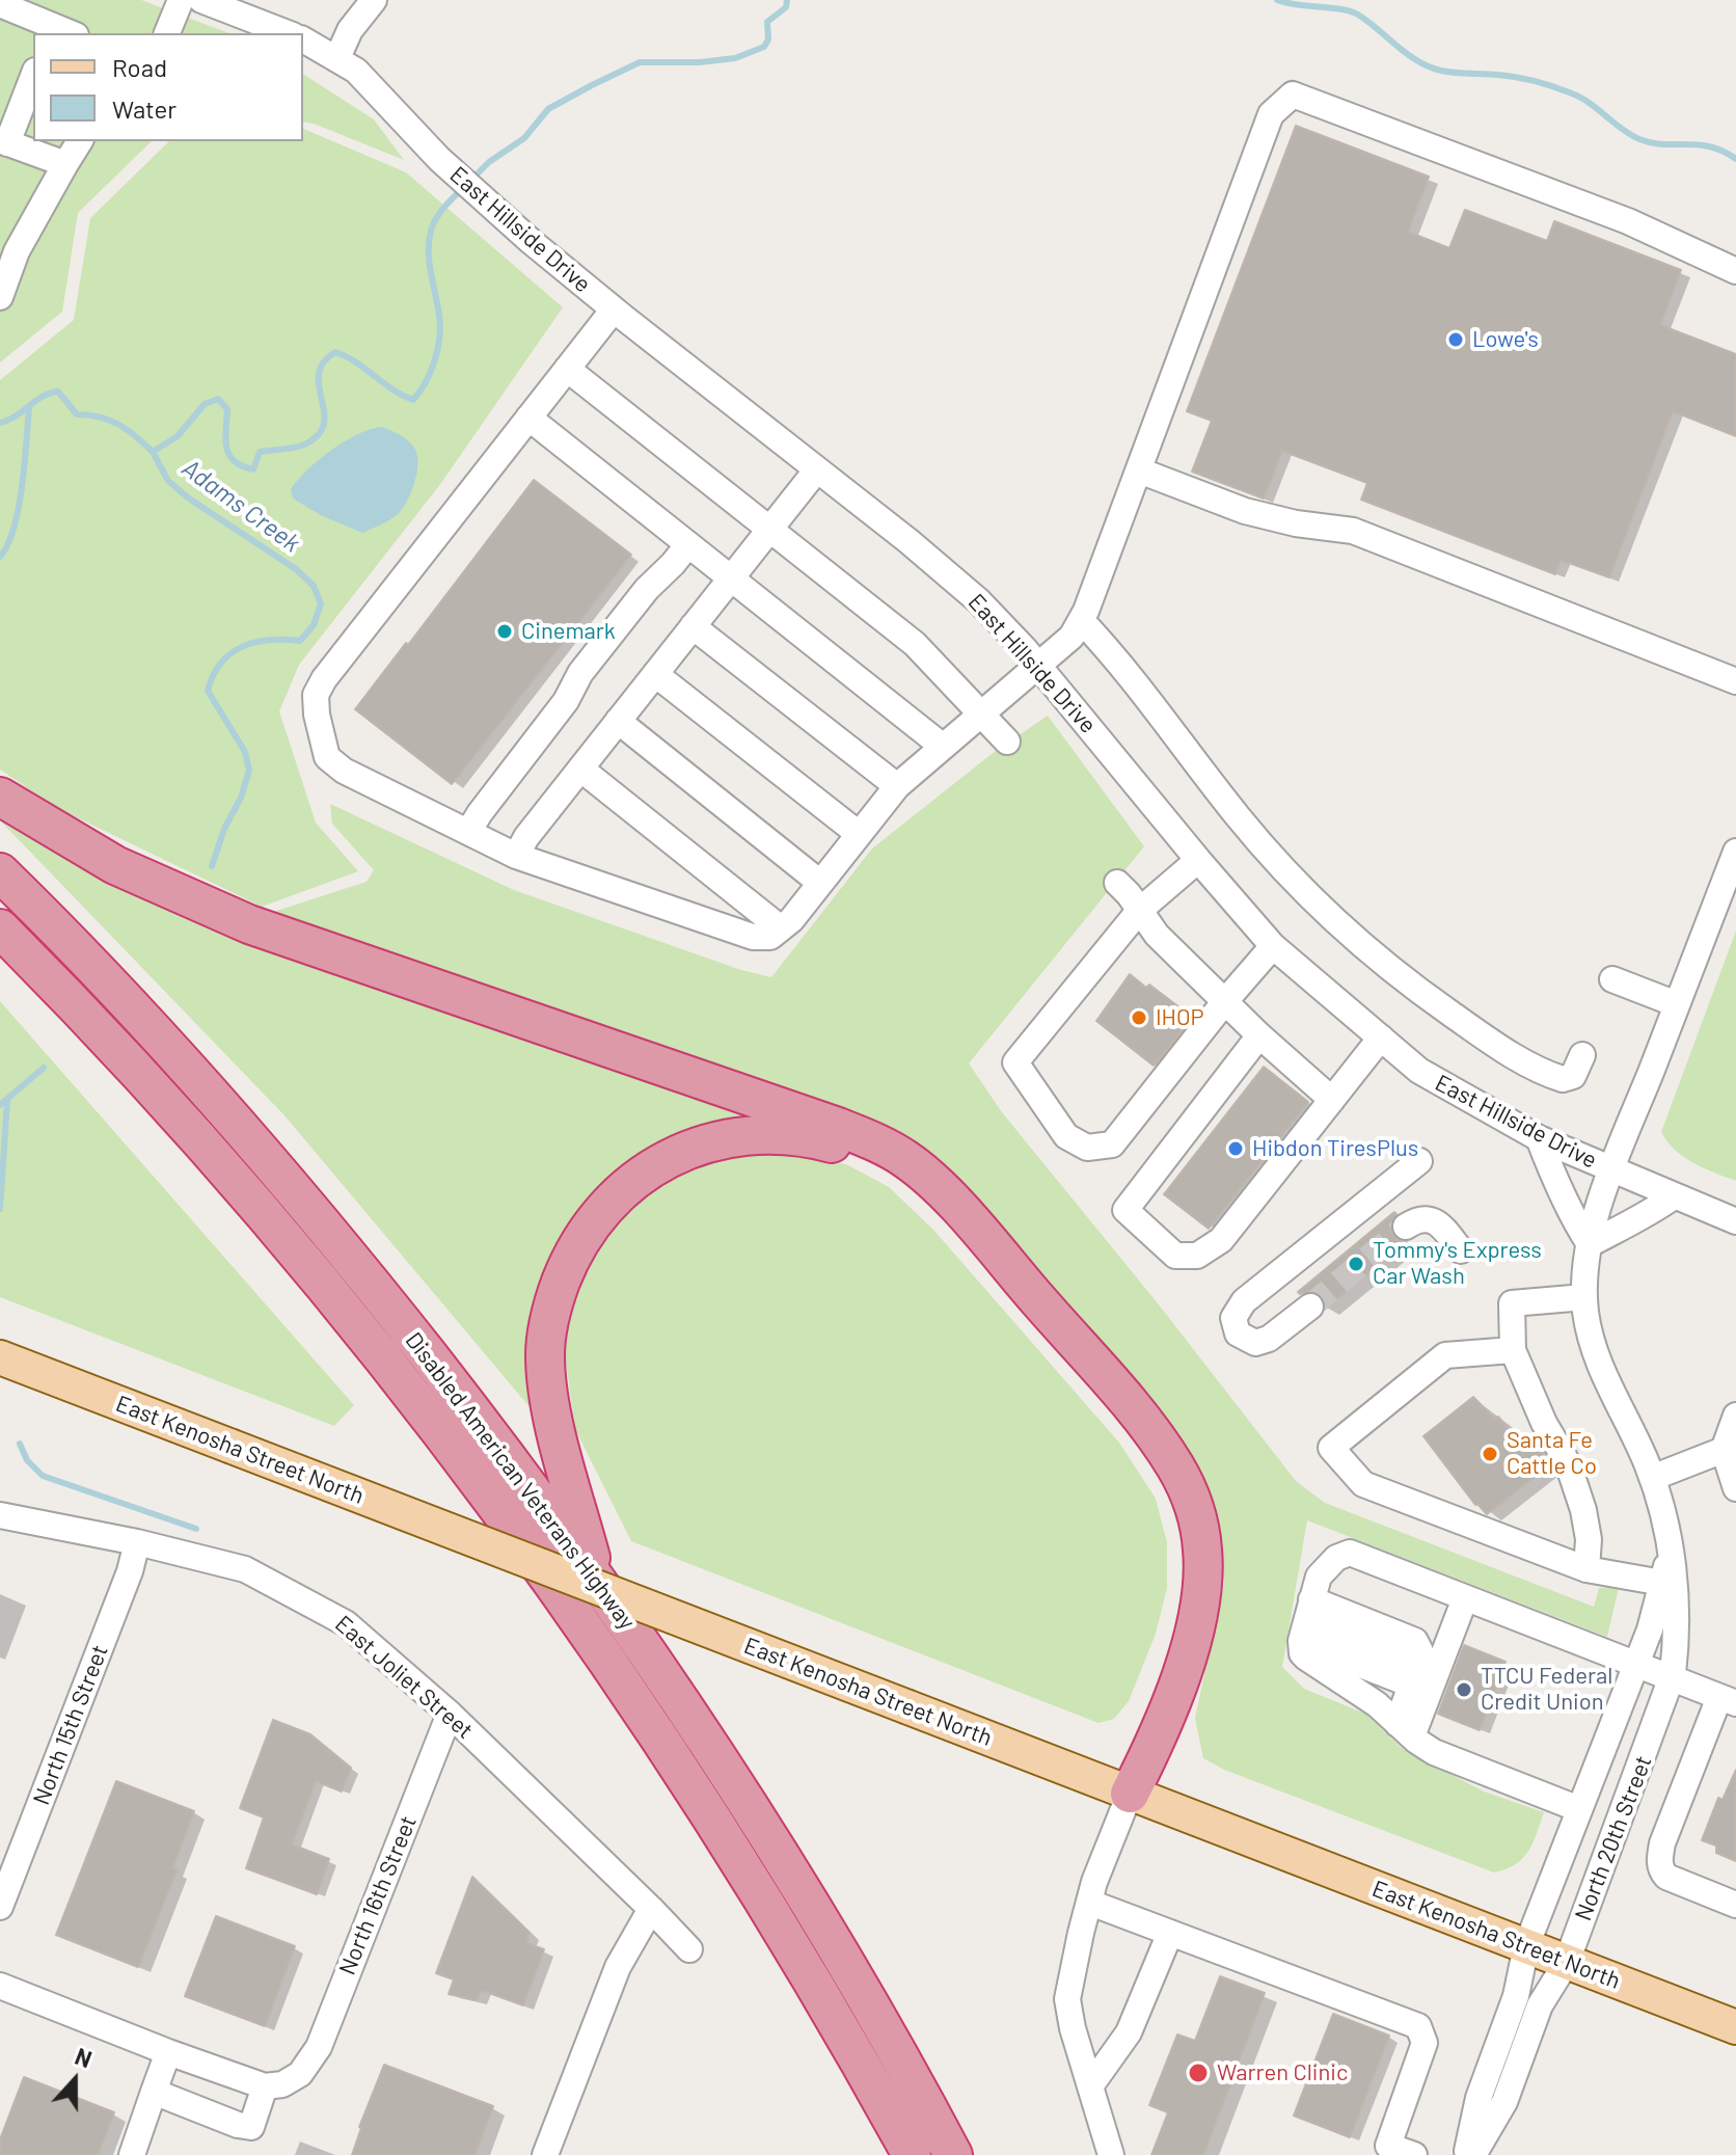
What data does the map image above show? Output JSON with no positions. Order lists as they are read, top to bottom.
{
  "streets": {
    "highway": ["Disabled American Veterans Highway"],
    "main road": ["East Kenosha Street North"],
    "street": [
      "East Hillside Drive",
      "East Joliet Street",
      "North 15th Street",
      "North 20th Street",
      "North 16th Street"
    ]
  },
  "crossings": [
    ["East Hillside Drive", "North 20th Street"],
    ["East Kenosha Street North", "North 20th Street"],
    ["East Joliet Street", "North 15th Street"],
    ["East Joliet Street", "North 16th Street"]
  ],
  "water": ["Adams Creek"],
  "places": [
    "Lowe's",
    "Cinemark",
    "IHOP",
    "Hibdon TiresPlus",
    "Tommy's Express Car Wash",
    "Santa Fe Cattle Co",
    "TTCU Federal Credit Union",
    "Warren Clinic"
  ],
  "legend": ["Road", "Water"],
  "north": "top"
}
